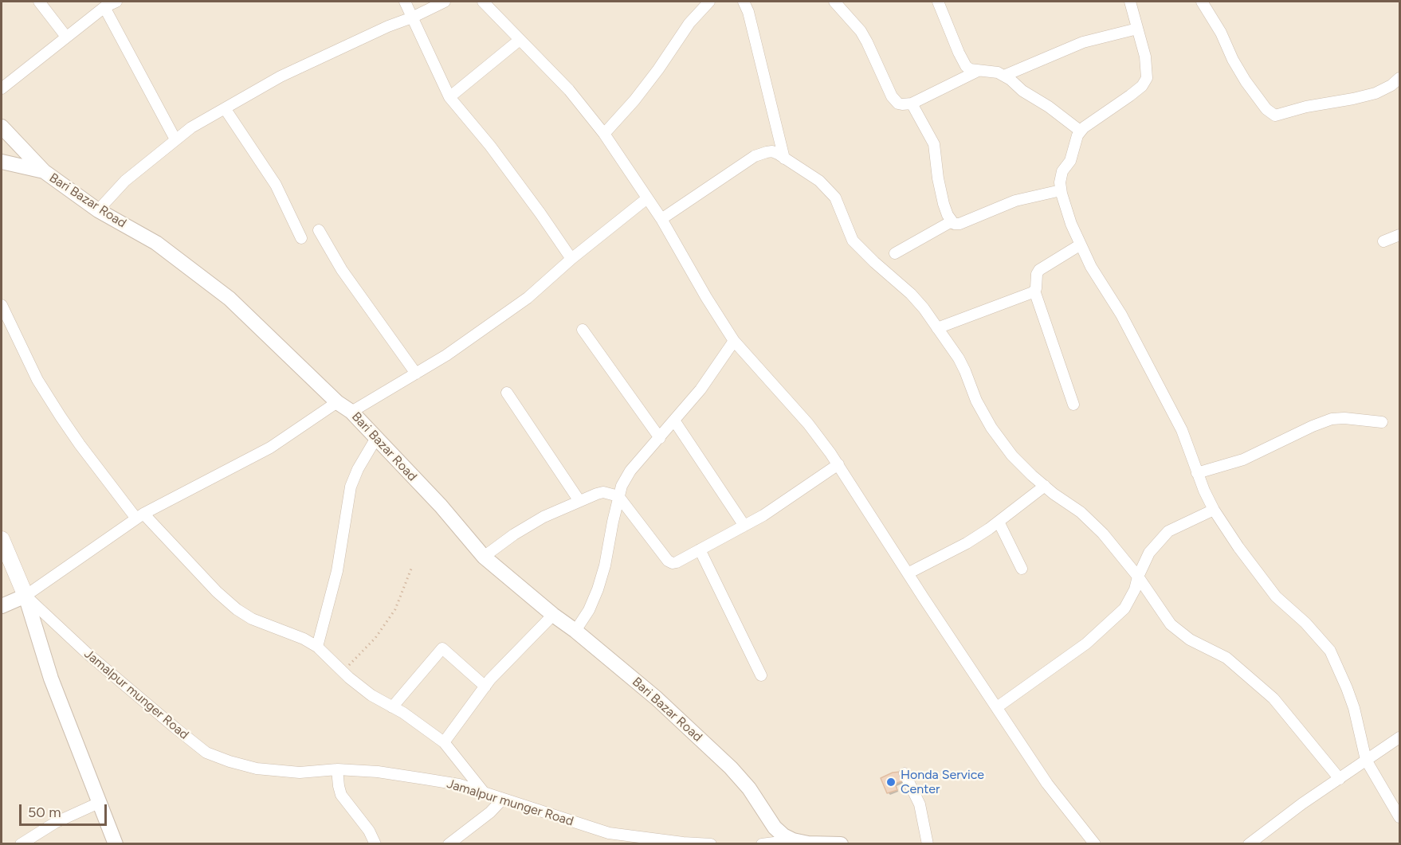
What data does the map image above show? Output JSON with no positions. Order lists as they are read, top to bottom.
{
  "streets": {
    "street": ["Bari Bazar Road", "Jamalpur munger Road"]
  },
  "places": ["Honda Service Center"],
  "scale_bar": "50 m"
}
